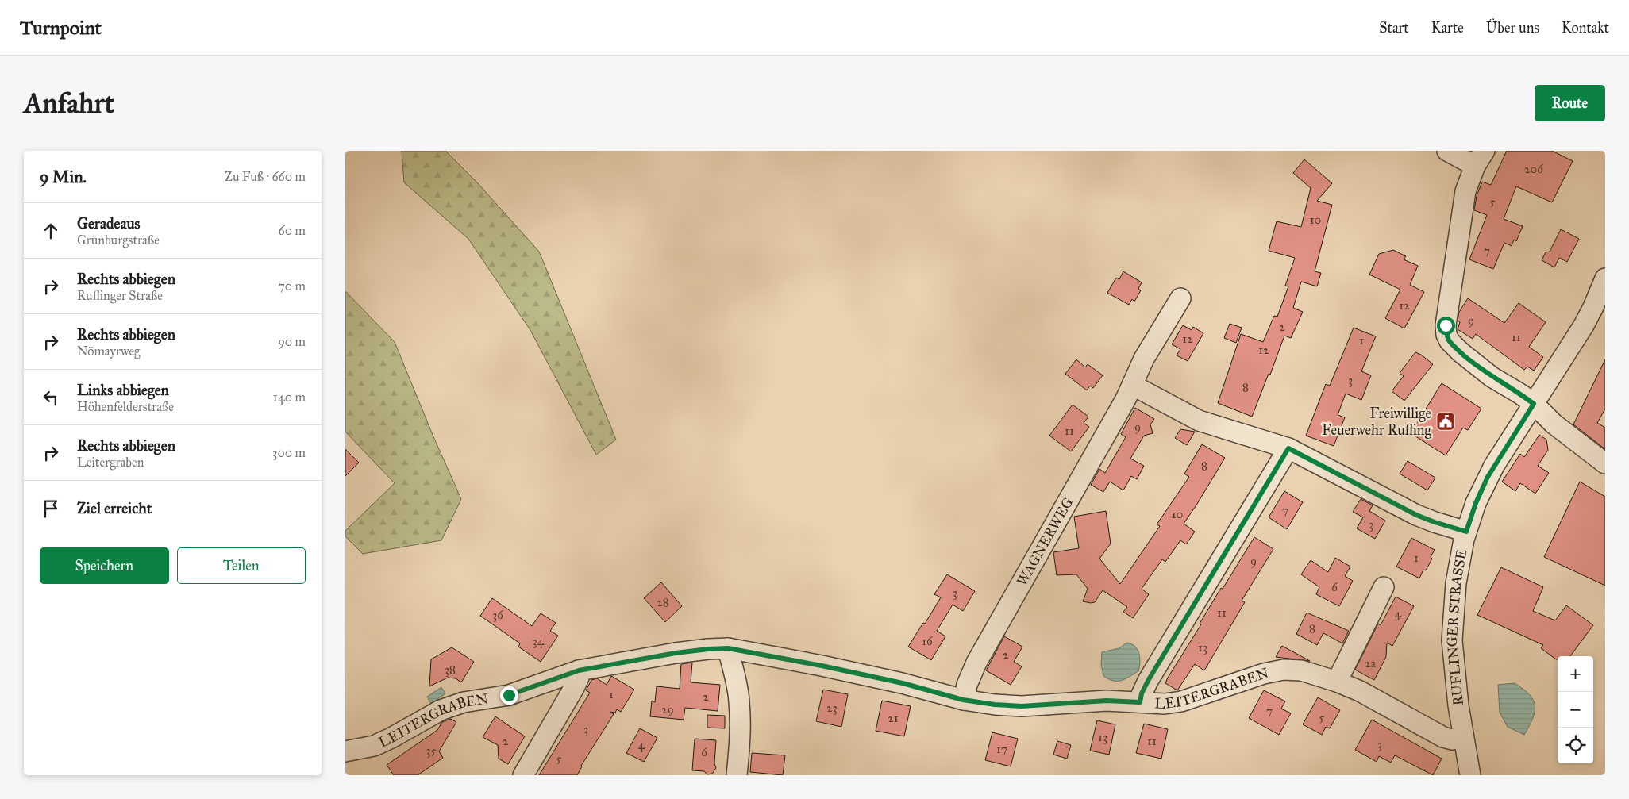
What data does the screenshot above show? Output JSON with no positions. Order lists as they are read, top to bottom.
{
  "streets": {
    "street": ["WAGNERWEG", "RUFLINGER STRASSE", "LEITERGRABEN"]
  },
  "crossings": [
    ["WAGNERWEG", "LEITERGRABEN"],
    ["RUFLINGER STRASSE", "LEITERGRABEN"]
  ],
  "places": {
    "public building": ["Freiwillige Feuerwehr Rufling"]
  },
  "house_numbers": [
    "206",
    "5",
    "10",
    "7",
    "12",
    "9",
    "2",
    "11",
    "12",
    "1",
    "12",
    "3",
    "8",
    "9",
    "11",
    "8",
    "7",
    "10",
    "3",
    "1",
    "9",
    "6",
    "3",
    "28",
    "11",
    "4",
    "36",
    "8",
    "34",
    "16",
    "13",
    "2",
    "2a",
    "38",
    "1",
    "2",
    "23",
    "29",
    "7",
    "5",
    "21",
    "3",
    "13",
    "2",
    "11",
    "3",
    "4",
    "17",
    "35",
    "6",
    "5"
  ],
  "page": {
    "header": "Turnpoint",
    "nav": [
      "Start",
      "Karte",
      "Über uns",
      "Kontakt"
    ],
    "buttons": [
      "Route",
      ["Speichern", "Teilen"]
    ],
    "title": "Anfahrt",
    "heading": ["9 Min.", "Zu Fuß · 660 m"],
    "list": [
      ["Geradeaus", "Grünburgstraße", "60 m"],
      ["Rechts abbiegen", "Ruflinger Straße", "70 m"],
      ["Rechts abbiegen", "Nömayrweg", "90 m"],
      ["Links abbiegen", "Höhenfelderstraße", "140 m"],
      ["Rechts abbiegen", "Leitergraben", "300 m"],
      "Ziel erreicht"
    ],
    "map_buttons": ["+", "−"]
  }
}
